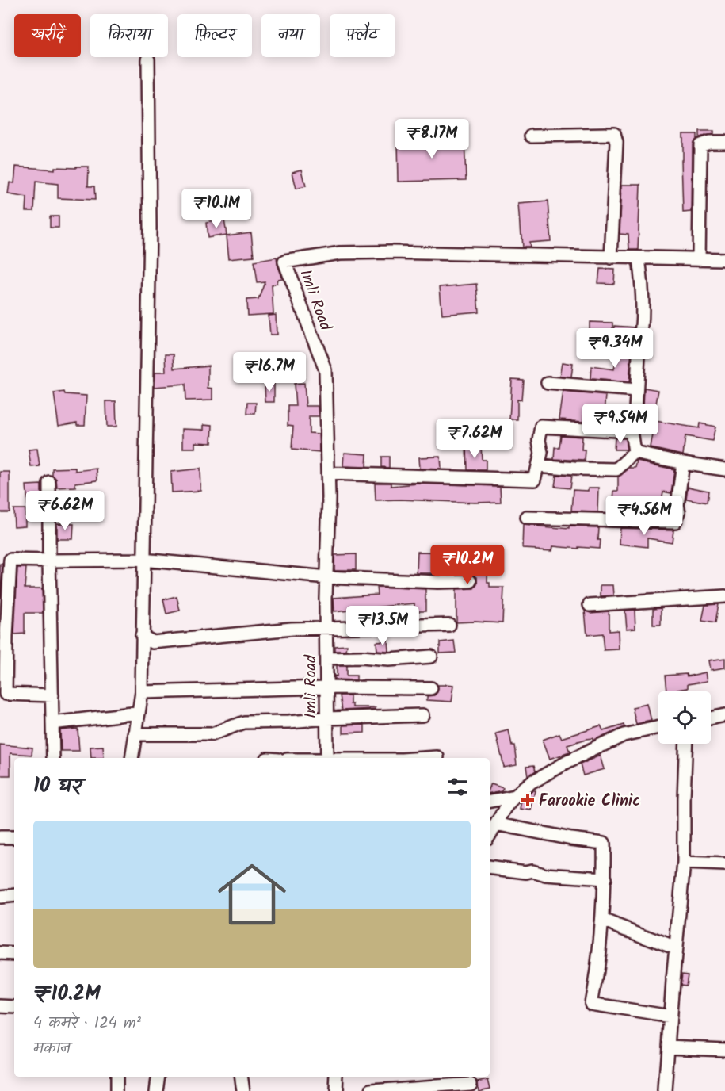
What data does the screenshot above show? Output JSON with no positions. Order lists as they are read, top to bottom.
{
  "streets": {
    "street": ["Imli Road"]
  },
  "places": {
    "health": ["Farookie Clinic"]
  },
  "page": {
    "chip": [
      "खरीदें",
      "किराया",
      "फ़िल्टर",
      "नया",
      "फ़्लैट"
    ],
    "price": [
      "₹8.17M",
      "₹10.1M",
      "₹9.34M",
      "₹16.7M",
      "₹9.54M",
      "₹7.62M",
      "₹6.62M",
      "₹4.56M",
      "₹10.2M",
      "₹13.5M"
    ],
    "heading": "10 घर",
    "list": [
      {
        "name": "₹10.2M",
        "note": "4 कमरे · 124 m² · मकान"
      }
    ]
  }
}
